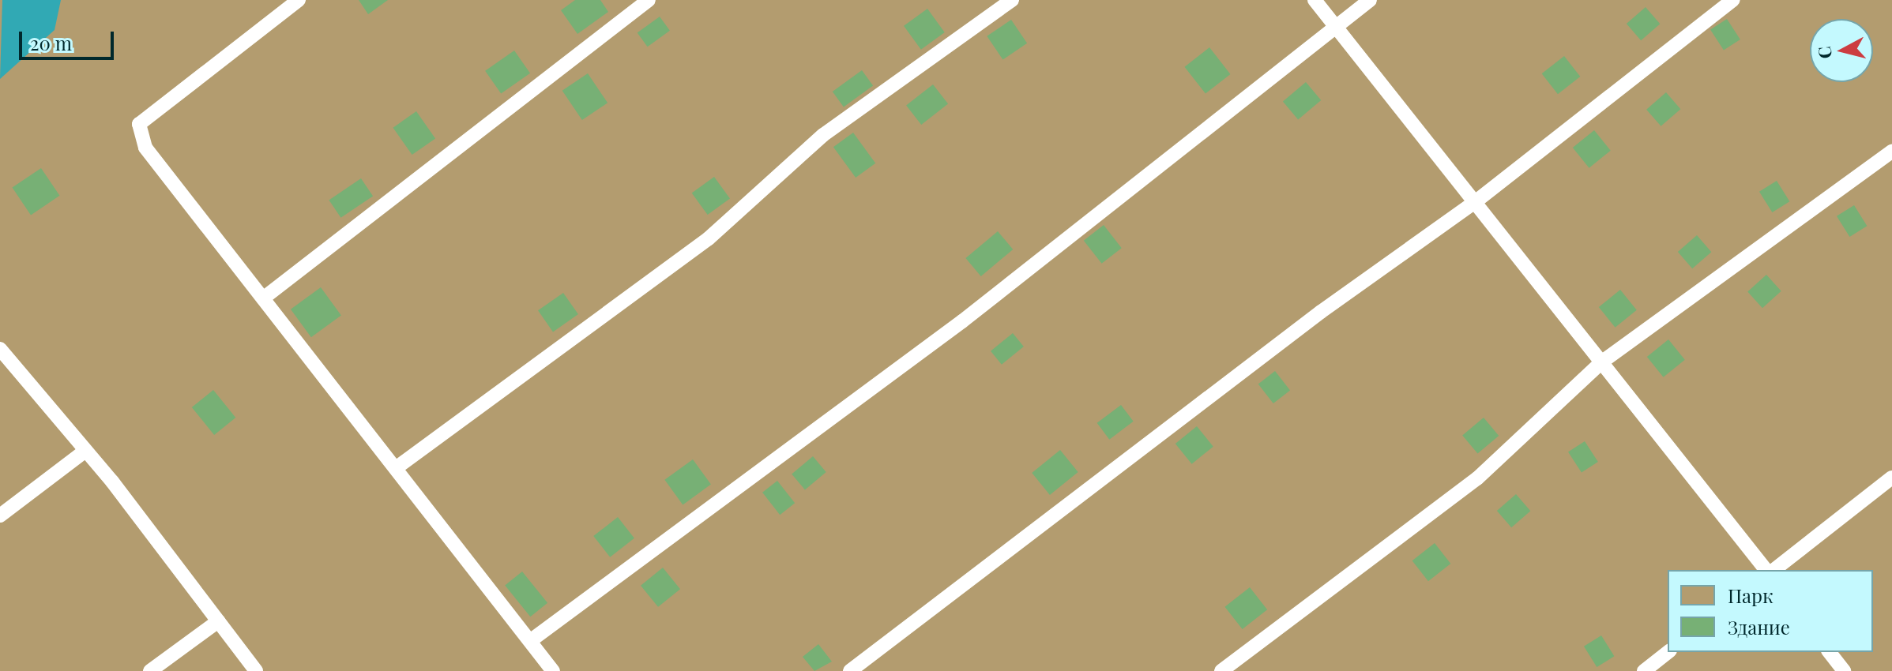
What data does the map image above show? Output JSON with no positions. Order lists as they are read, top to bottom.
{
  "legend": ["Парк", "Здание"],
  "scale_bar": "20 m",
  "north": "left"
}
